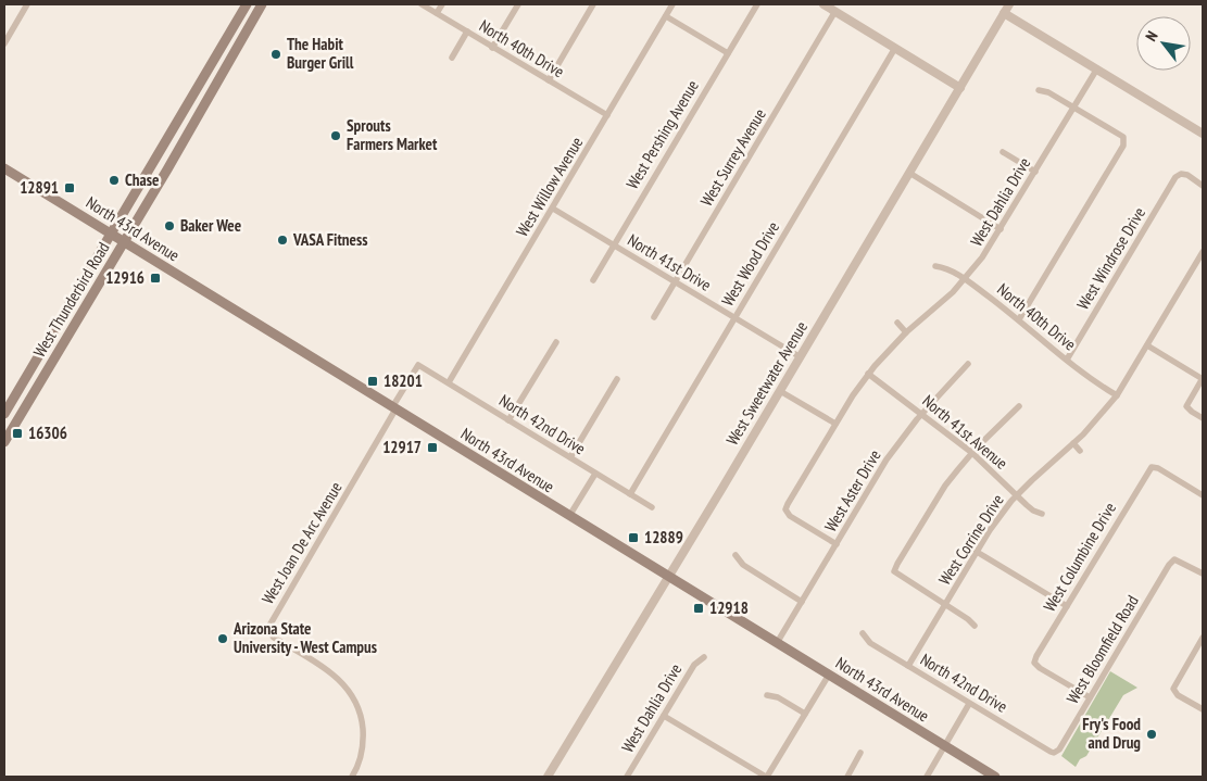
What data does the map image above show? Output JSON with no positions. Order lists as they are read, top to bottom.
{
  "streets": {
    "main road": ["North 43rd Avenue", "West Thunderbird Road"],
    "street": [
      "North 40th Drive",
      "West Pershing Avenue",
      "West Surrey Avenue",
      "West Willow Avenue",
      "West Dahlia Drive",
      "West Windrose Drive",
      "North 41st Drive",
      "West Wood Drive",
      "West Sweetwater Avenue",
      "North 42nd Drive",
      "North 41st Avenue",
      "West Aster Drive",
      "West Corrine Drive",
      "West Joan De Arc Avenue",
      "West Columbine Drive",
      "West Bloomfield Road"
    ]
  },
  "crossings": [
    ["North 40th Drive", "West Willow Avenue"],
    ["North 40th Drive", "West Dahlia Drive"],
    ["North 40th Drive", "West Windrose Drive"],
    ["North 40th Drive", "West Corrine Drive"],
    ["West Pershing Avenue", "North 41st Drive"],
    ["West Surrey Avenue", "North 41st Drive"],
    ["West Willow Avenue", "North 41st Drive"],
    ["West Willow Avenue", "North 42nd Drive"],
    ["West Dahlia Drive", "North 41st Avenue"],
    ["West Dahlia Drive", "West Aster Drive"],
    ["North 43rd Avenue", "West Thunderbird Road"],
    ["North 43rd Avenue", "West Sweetwater Avenue"],
    ["North 43rd Avenue", "West Aster Drive"],
    ["North 43rd Avenue", "West Joan De Arc Avenue"],
    ["North 41st Drive", "West Wood Drive"],
    ["North 41st Drive", "West Sweetwater Avenue"],
    ["West Wood Drive", "North 42nd Drive"],
    ["North 42nd Drive", "West Corrine Drive"],
    ["North 42nd Drive", "West Joan De Arc Avenue"],
    ["North 42nd Drive", "West Bloomfield Road"],
    ["North 41st Avenue", "West Aster Drive"],
    ["North 41st Avenue", "West Corrine Drive"],
    ["West Columbine Drive", "West Bloomfield Road"]
  ],
  "places": {
    "other": [
      "The Habit Burger Grill",
      "Sprouts Farmers Market",
      "Chase",
      "Baker Wee",
      "VASA Fitness",
      "Arizona State University - West Campus",
      "Fry's Food and Drug"
    ],
    "transit": [
      "12891",
      "12916",
      "18201",
      "16306",
      "12917",
      "12889",
      "12918"
    ]
  },
  "north": "top left"
}
